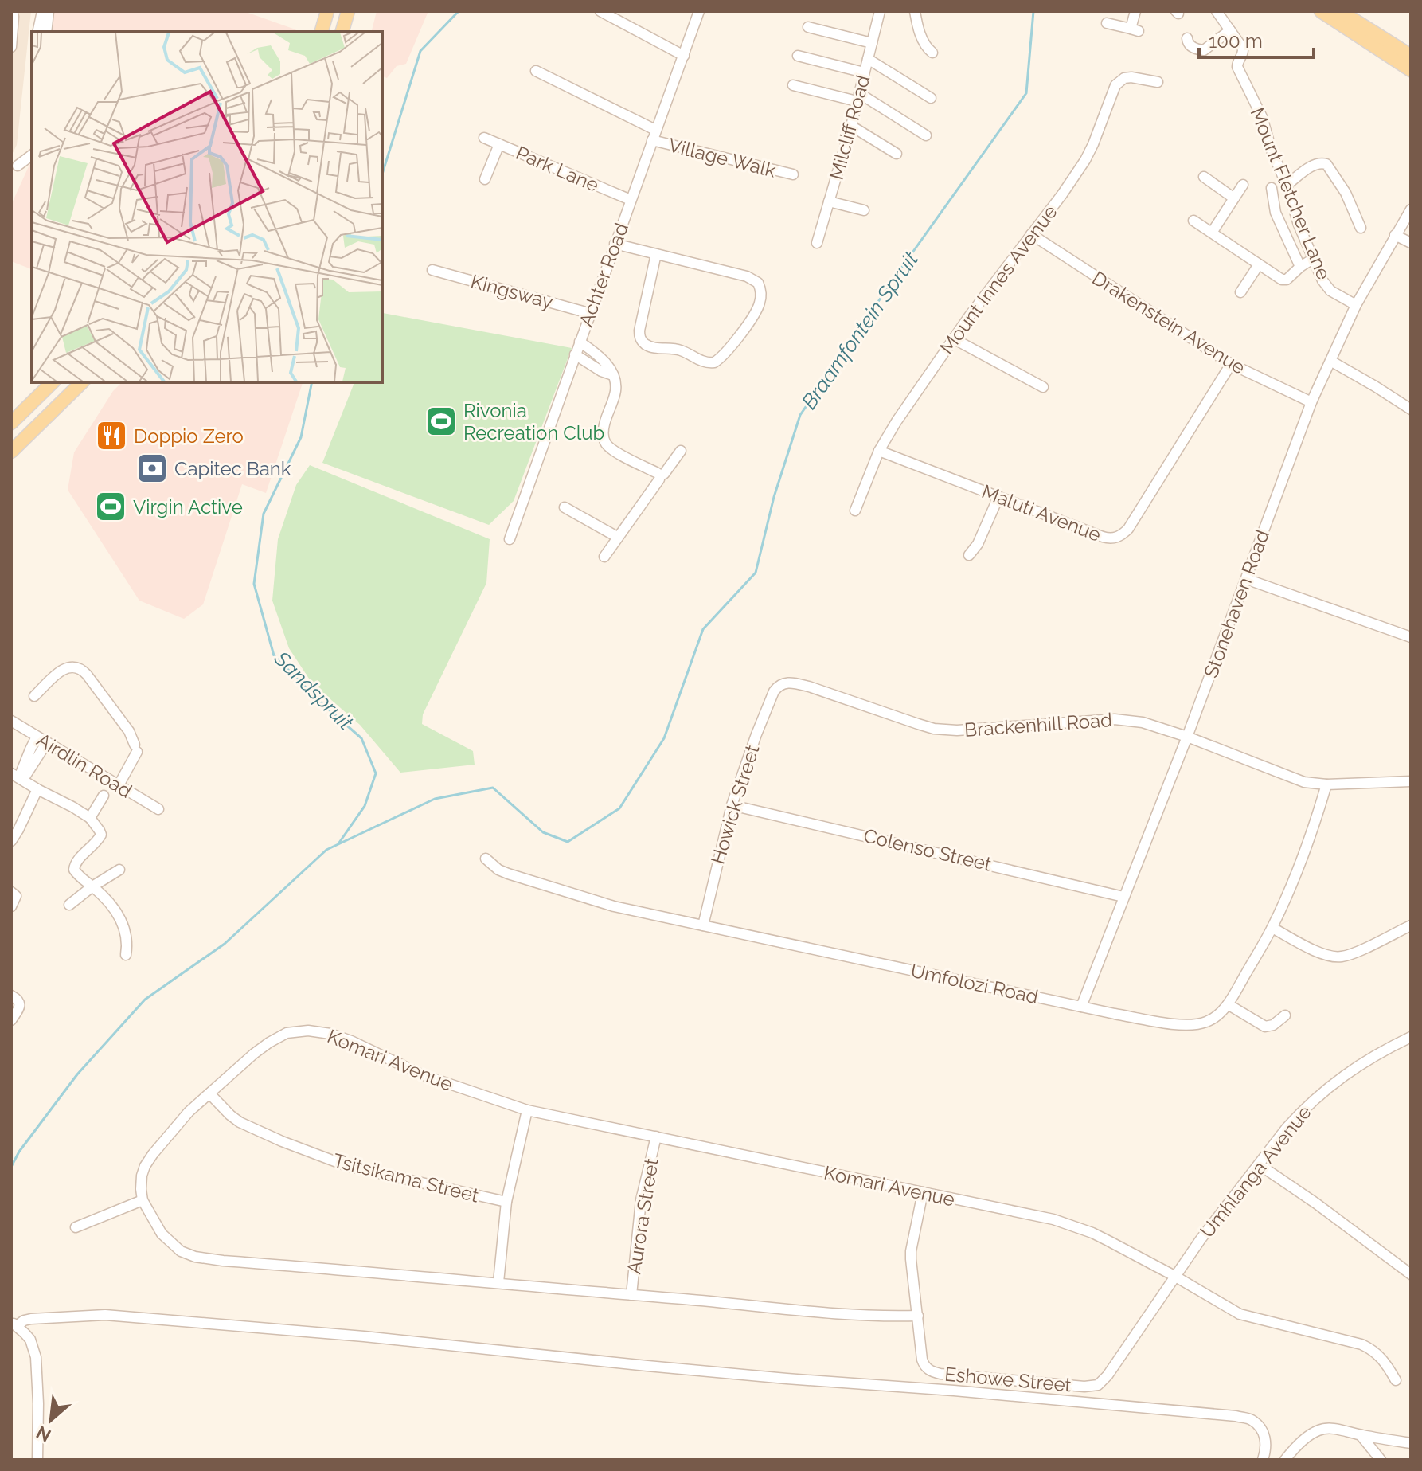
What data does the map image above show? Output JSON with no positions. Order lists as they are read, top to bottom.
{
  "streets": {
    "street": [
      "Milcliff Road",
      "Village Walk",
      "Park Lane",
      "Mount Fletcher Lane",
      "Achter Road",
      "Mount Innes Avenue",
      "Kingsway",
      "Drakenstein Avenue",
      "Maluti Avenue",
      "Stonehaven Road",
      "Brackenhill Road",
      "Airdlin Road",
      "Howick Street",
      "Colenso Street",
      "Umfolozi Road",
      "Komari Avenue",
      "Umhlanga Avenue",
      "Tsitsikama Street",
      "Aurora Street",
      "Eshowe Street"
    ]
  },
  "crossings": [
    ["Village Walk", "Achter Road"],
    ["Park Lane", "Achter Road"],
    ["Mount Fletcher Lane", "Stonehaven Road"],
    ["Achter Road", "Kingsway"],
    ["Mount Innes Avenue", "Drakenstein Avenue"],
    ["Mount Innes Avenue", "Maluti Avenue"],
    ["Drakenstein Avenue", "Maluti Avenue"],
    ["Drakenstein Avenue", "Stonehaven Road"],
    ["Stonehaven Road", "Brackenhill Road"],
    ["Stonehaven Road", "Colenso Street"],
    ["Stonehaven Road", "Umfolozi Road"],
    ["Brackenhill Road", "Howick Street"],
    ["Brackenhill Road", "Umfolozi Road"],
    ["Howick Street", "Colenso Street"],
    ["Howick Street", "Umfolozi Road"],
    ["Komari Avenue", "Umhlanga Avenue"],
    ["Komari Avenue", "Tsitsikama Street"],
    ["Komari Avenue", "Aurora Street"],
    ["Komari Avenue", "Eshowe Street"],
    ["Umhlanga Avenue", "Eshowe Street"]
  ],
  "water": ["Braamfontein Spruit", "Sandspruit"],
  "places": {
    "sports": ["Rivonia Recreation Club", "Virgin Active"],
    "restaurant": ["Doppio Zero"],
    "bank": ["Capitec Bank"]
  },
  "scale_bar": "100 m",
  "north": "bottom left"
}
